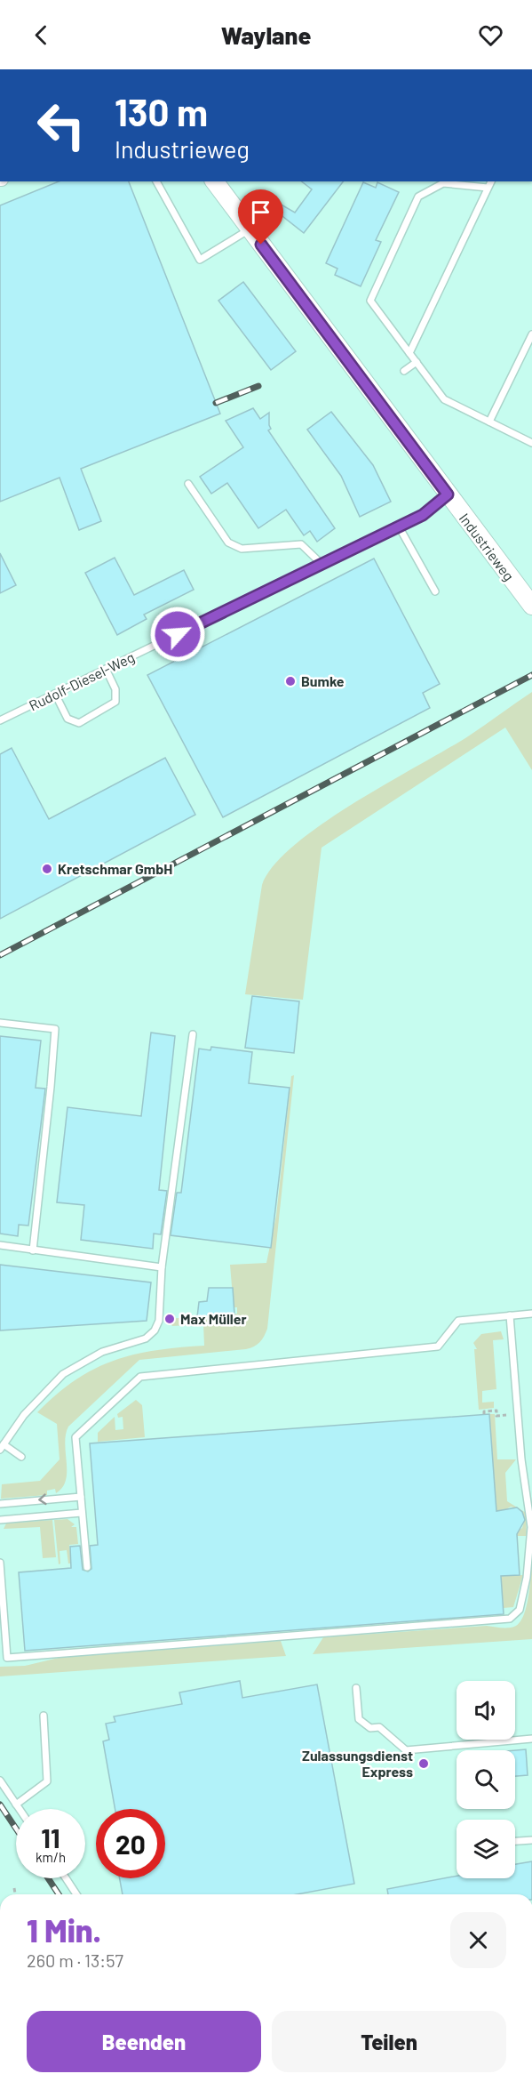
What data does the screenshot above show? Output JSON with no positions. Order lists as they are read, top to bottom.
{
  "streets": {
    "street": ["Industrieweg"],
    "lane": ["Rudolf-Diesel-Weg"]
  },
  "crossings": [
    ["Industrieweg", "Rudolf-Diesel-Weg"]
  ],
  "places": [
    "Bumke",
    "Kretschmar GmbH",
    "Max Müller",
    "Zulassungsdienst Express"
  ],
  "page": {
    "header": "Waylane",
    "turn": ["130 m", "Industrieweg"],
    "speed": "11 km/h",
    "limit": "20",
    "heading": ["1 Min.", "260 m · 13:57"],
    "buttons": ["Beenden", "Teilen"]
  }
}
